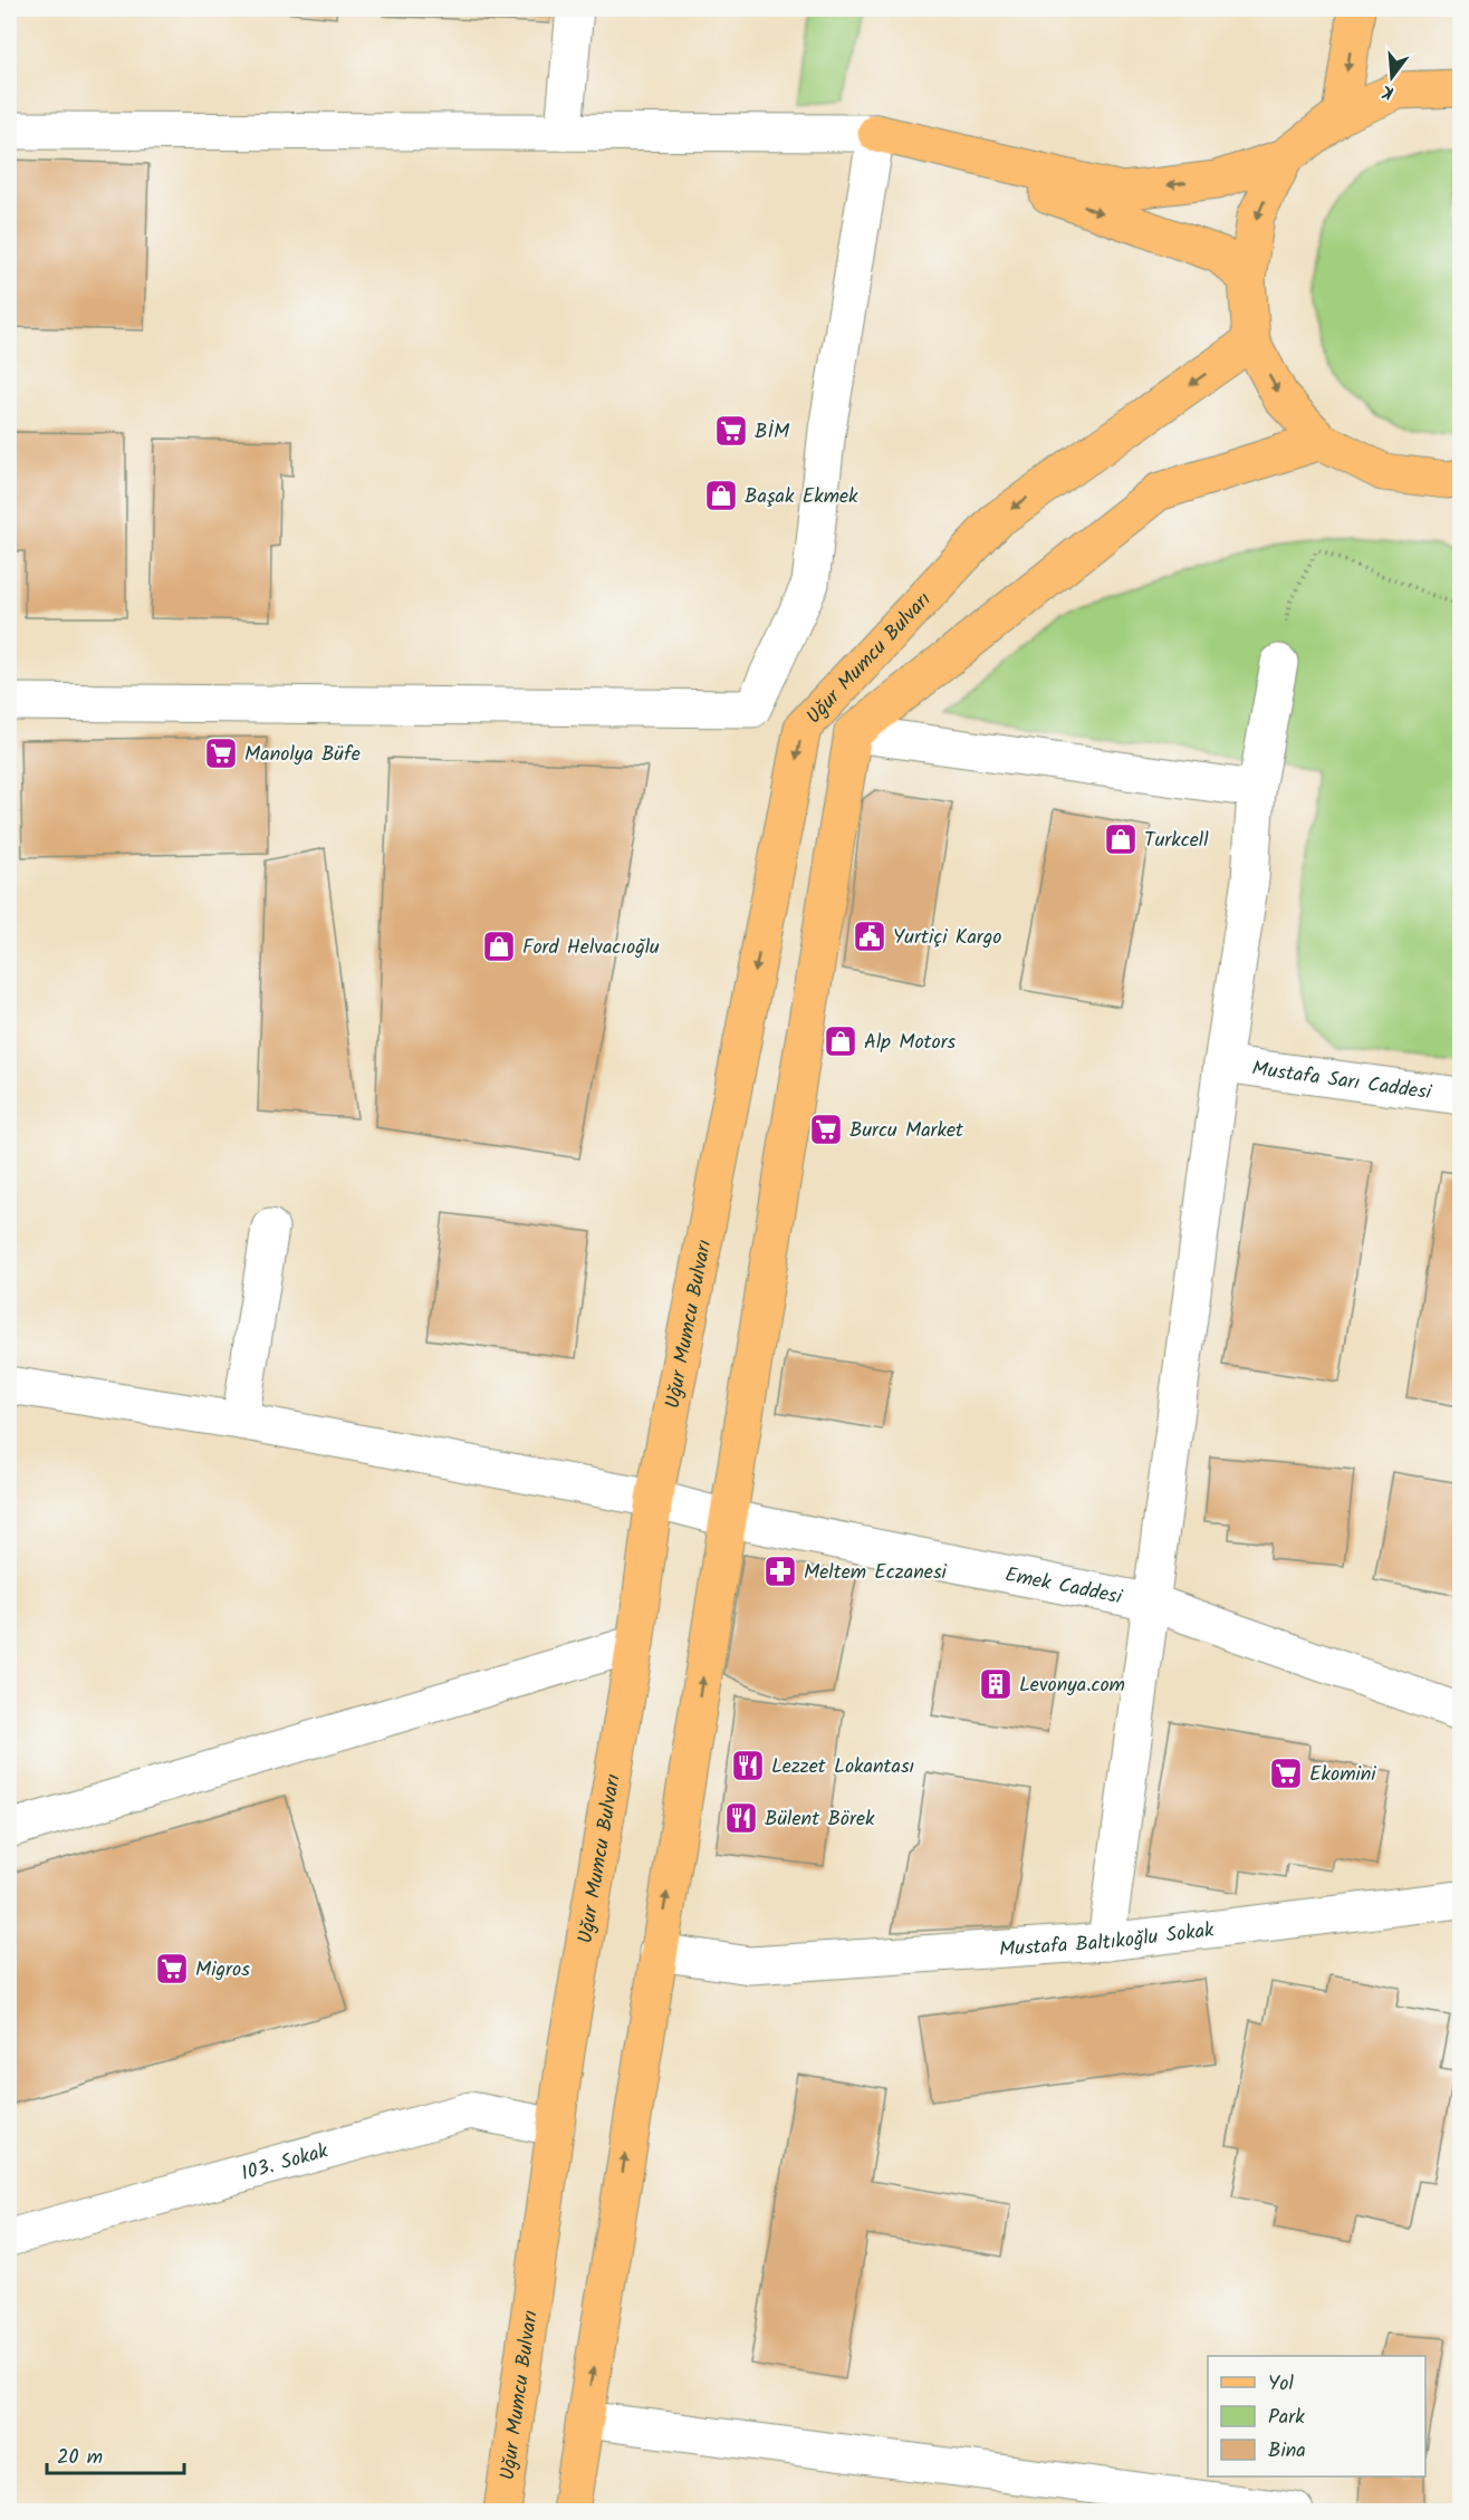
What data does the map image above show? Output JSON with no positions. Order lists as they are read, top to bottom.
{
  "streets": {
    "main road": ["Uğur Mumcu Bulvarı"],
    "street": [
      "Mustafa Sarı Caddesi",
      "Emek Caddesi",
      "Mustafa Baltıkoğlu Sokak",
      "103. Sokak"
    ]
  },
  "crossings": [
    ["Uğur Mumcu Bulvarı", "Emek Caddesi"],
    ["Uğur Mumcu Bulvarı", "Mustafa Baltıkoğlu Sokak"],
    ["Uğur Mumcu Bulvarı", "103. Sokak"]
  ],
  "places": {
    "supermarket": [
      "BİM",
      "Manolya Büfe",
      "Burcu Market",
      "Ekomini",
      "Migros"
    ],
    "shop": [
      "Başak Ekmek",
      "Turkcell",
      "Ford Helvacıoğlu",
      "Alp Motors"
    ],
    "public building": ["Yurtiçi Kargo"],
    "pharmacy": ["Meltem Eczanesi"],
    "building": ["Levonya.com"],
    "restaurant": ["Lezzet Lokantası", "Bülent Börek"]
  },
  "legend": ["Yol", "Park", "Bina"],
  "scale_bar": "20 m",
  "north": "bottom"
}
